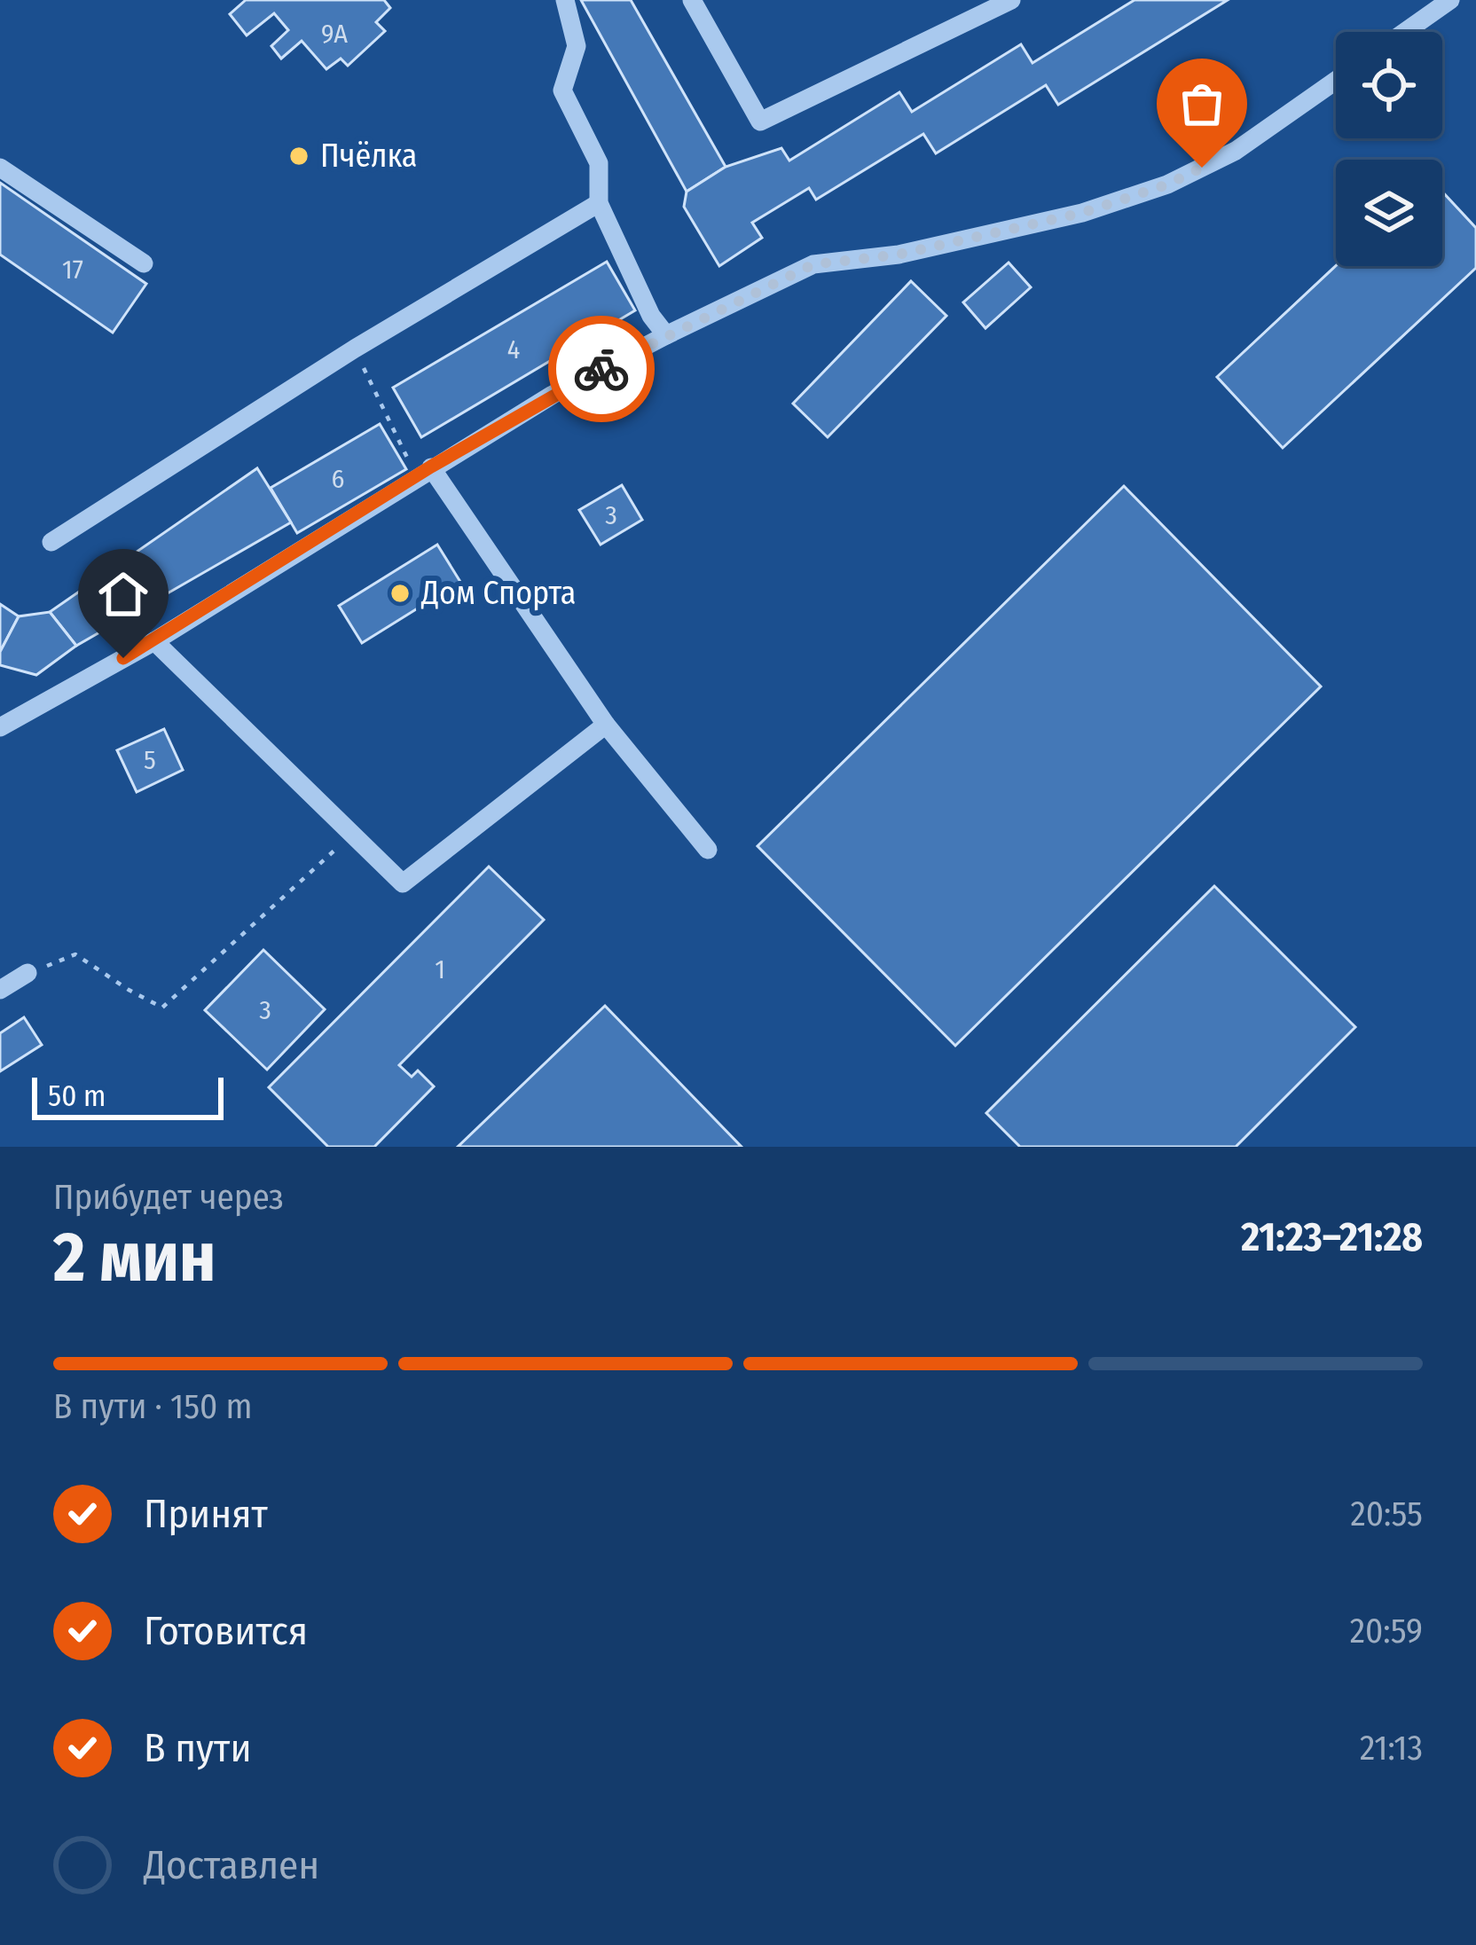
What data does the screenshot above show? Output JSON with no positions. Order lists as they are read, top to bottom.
{
  "places": ["Пчёлка", "Дом Спорта"],
  "house_numbers": [
    "9А",
    "17",
    "4",
    "6",
    "3",
    "5",
    "1",
    "3"
  ],
  "scale_bar": "50 m",
  "page": {
    "scale": "50 m",
    "heading": ["2 мин", "Прибудет через", "21:23–21:28"],
    "bar": "В пути · 150 m",
    "list": [
      ["Принят", "20:55"],
      ["Готовится", "20:59"],
      ["В пути", "21:13"],
      "Доставлен"
    ]
  }
}
